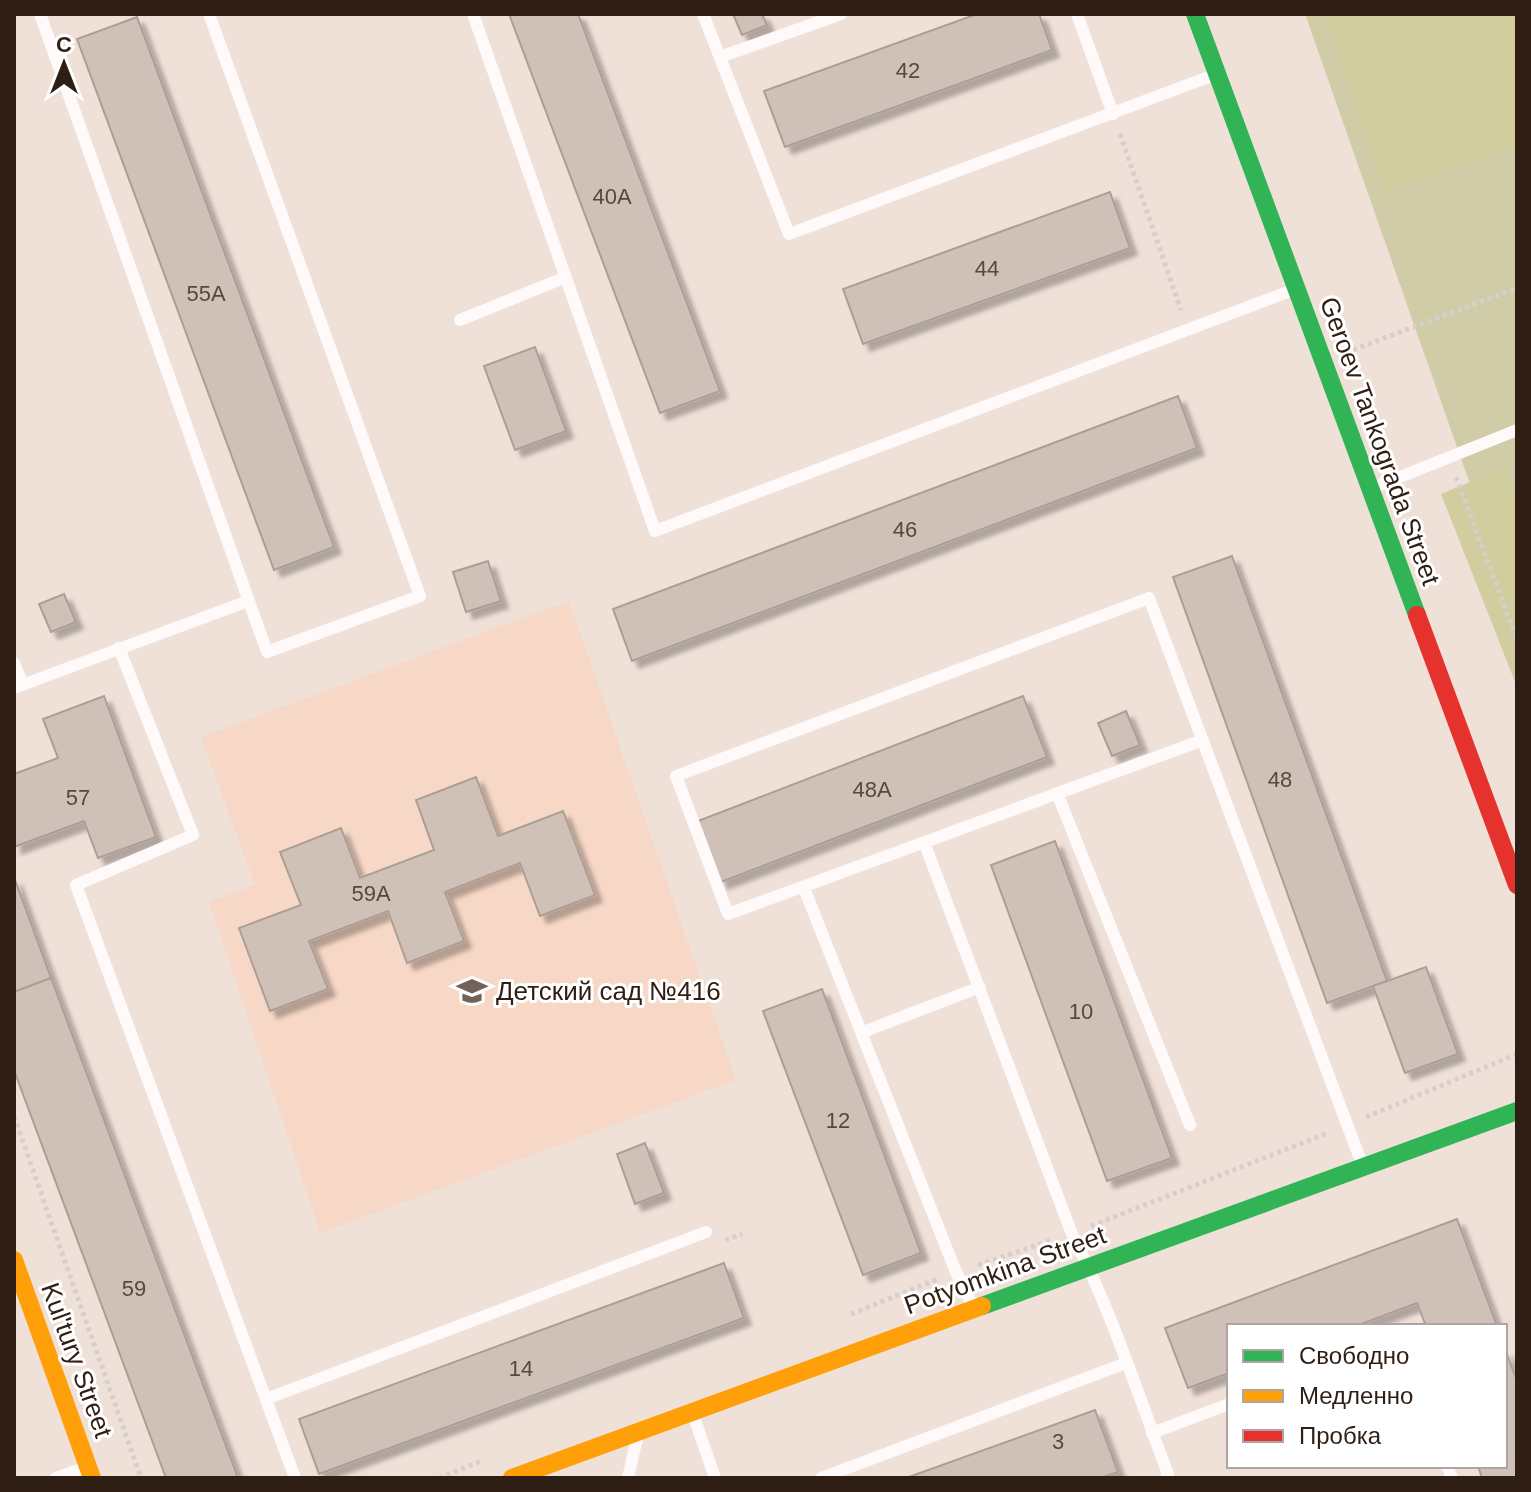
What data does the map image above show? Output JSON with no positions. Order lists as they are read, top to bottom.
{
  "streets": {
    "street": ["Geroev Tankograda Street", "Potyomkina Street", "Kul'tury Street"]
  },
  "places": {
    "school or university": ["Детский сад №416"]
  },
  "house_numbers": [
    "42",
    "40А",
    "44",
    "55А",
    "46",
    "48",
    "48А",
    "57",
    "59А",
    "10",
    "12",
    "59",
    "14",
    "3"
  ],
  "legend": ["Свободно", "Медленно", "Пробка"],
  "north": "top"
}
